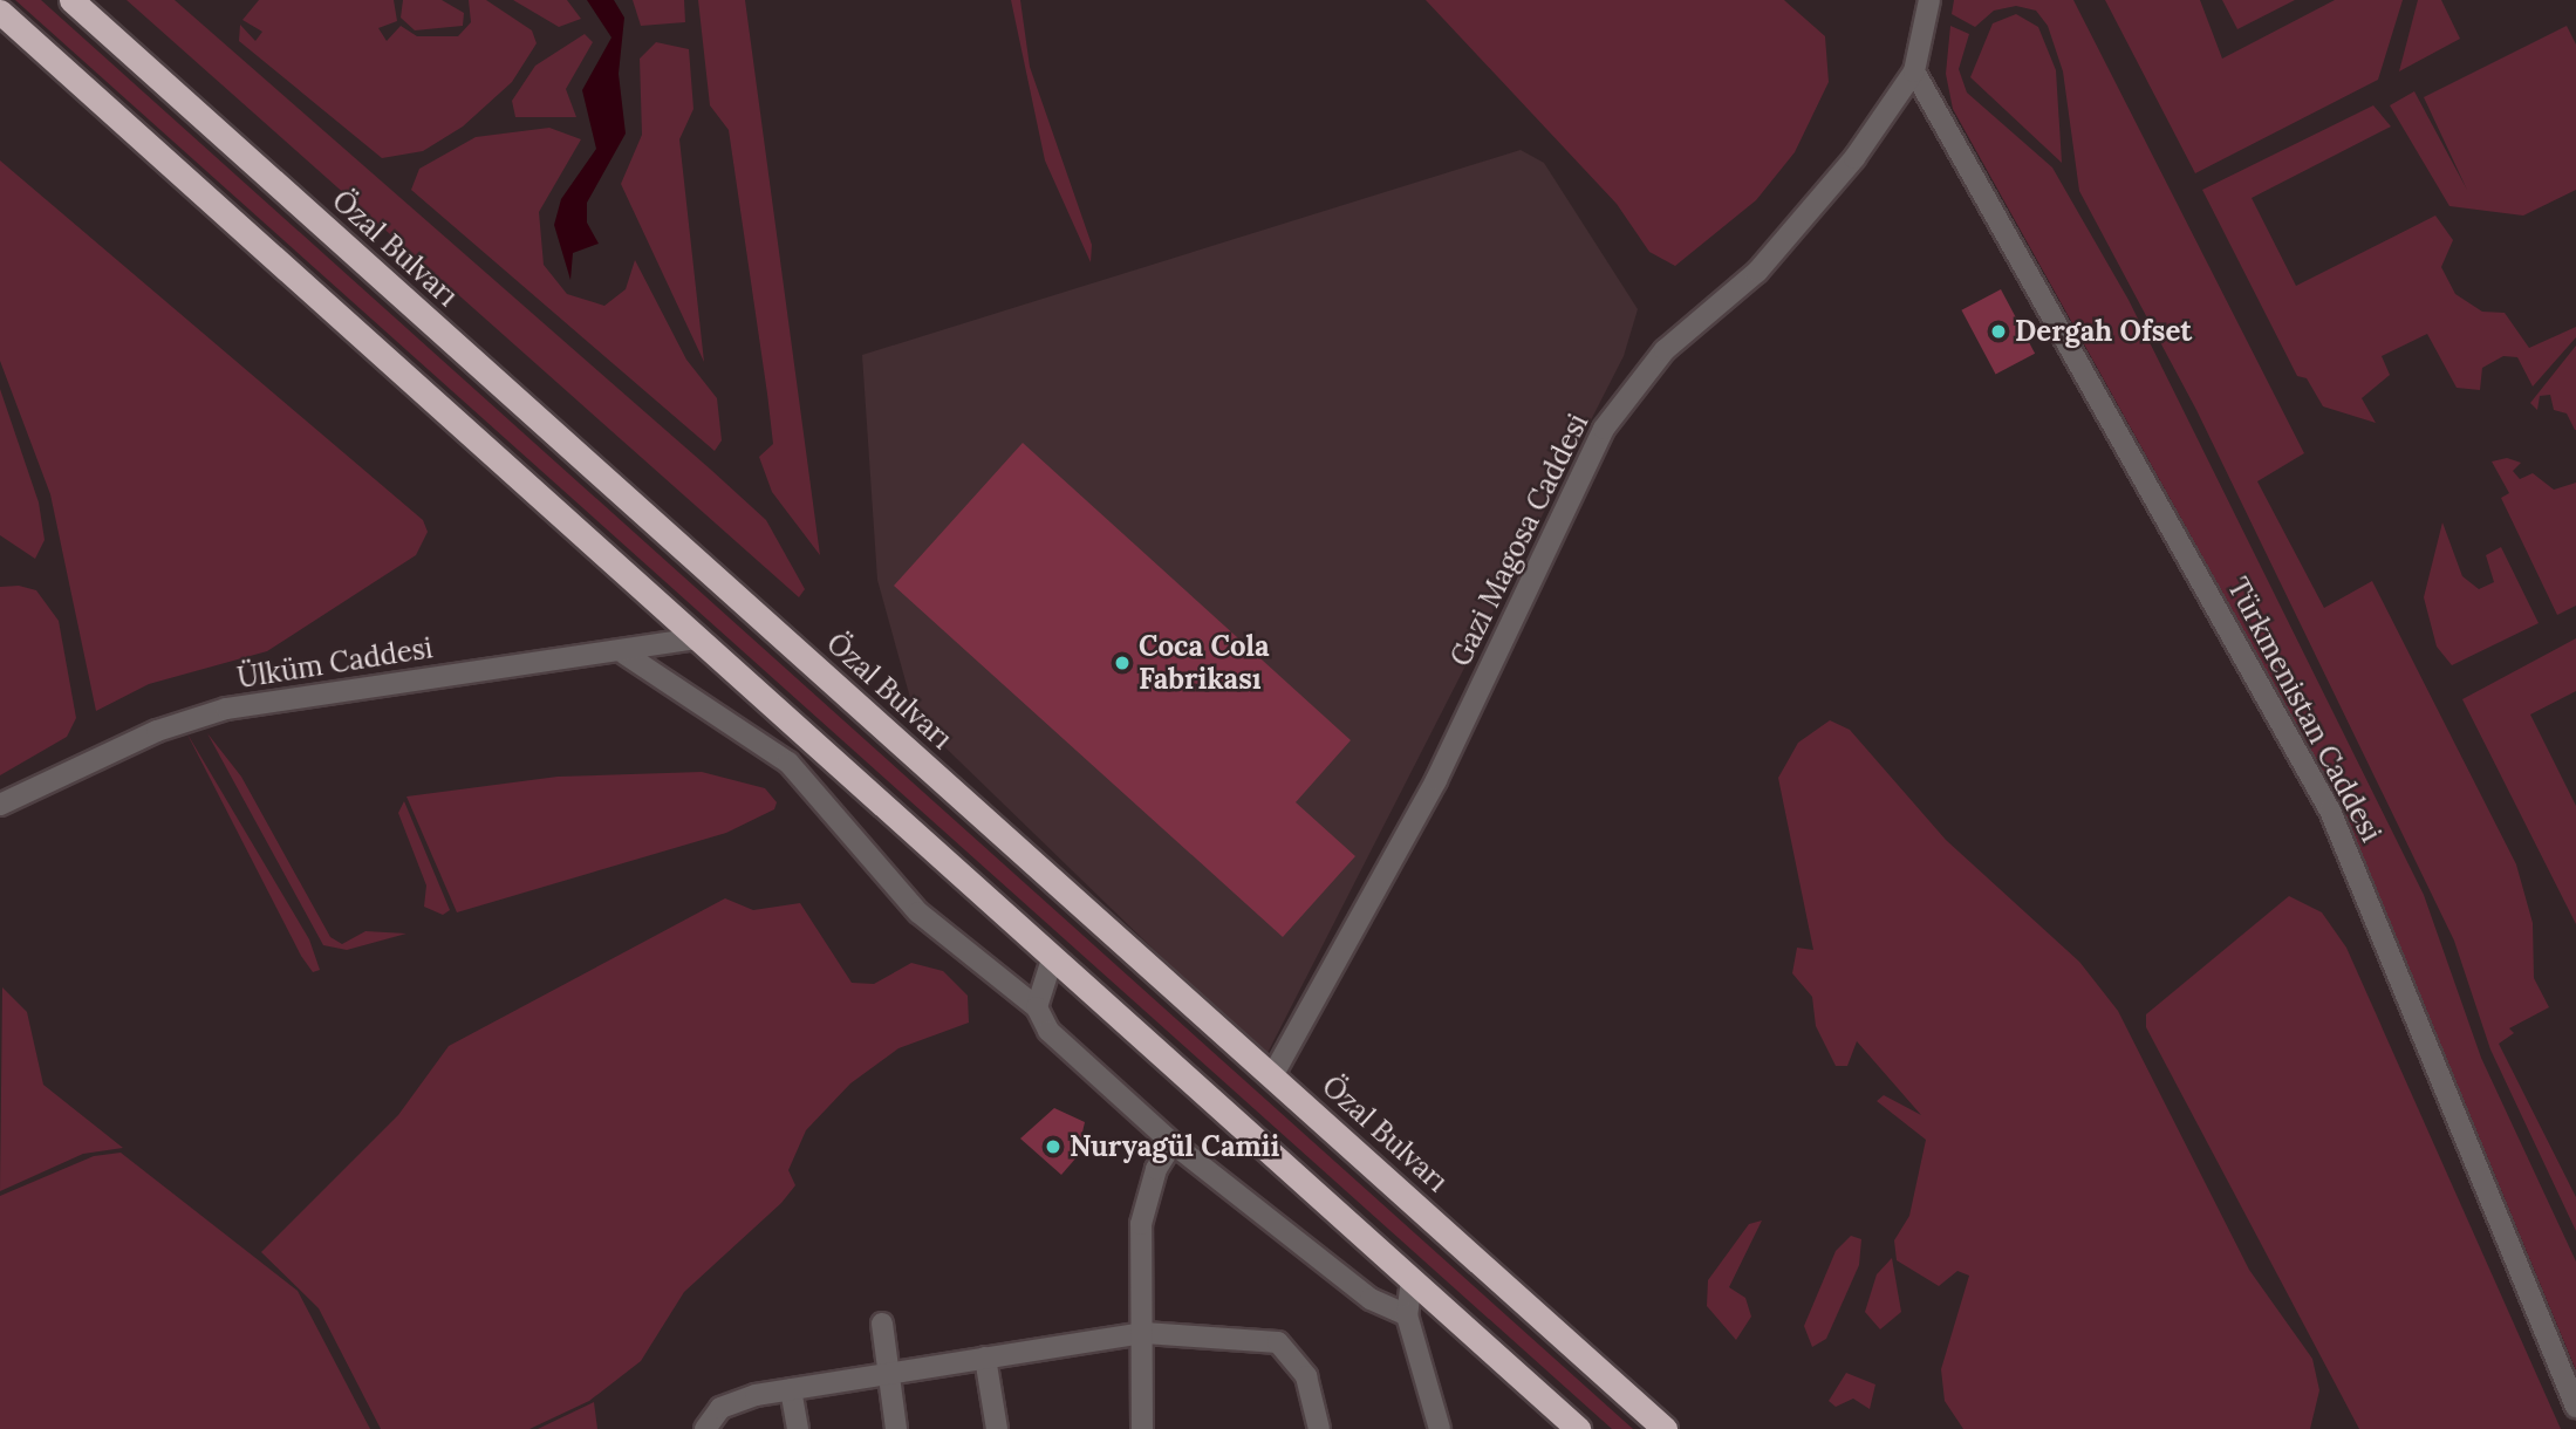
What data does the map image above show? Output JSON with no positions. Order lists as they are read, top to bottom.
{
  "streets": {
    "highway": ["Özal Bulvarı"],
    "street": ["Gazi Magosa Caddesi", "Ülküm Caddesi", "Türkmenistan Caddesi"]
  },
  "crossings": [
    ["Özal Bulvarı", "Gazi Magosa Caddesi"],
    ["Gazi Magosa Caddesi", "Türkmenistan Caddesi"]
  ],
  "places": ["Dergah Ofset", "Coca Cola Fabrikası", "Nuryagül Camii"]
}
